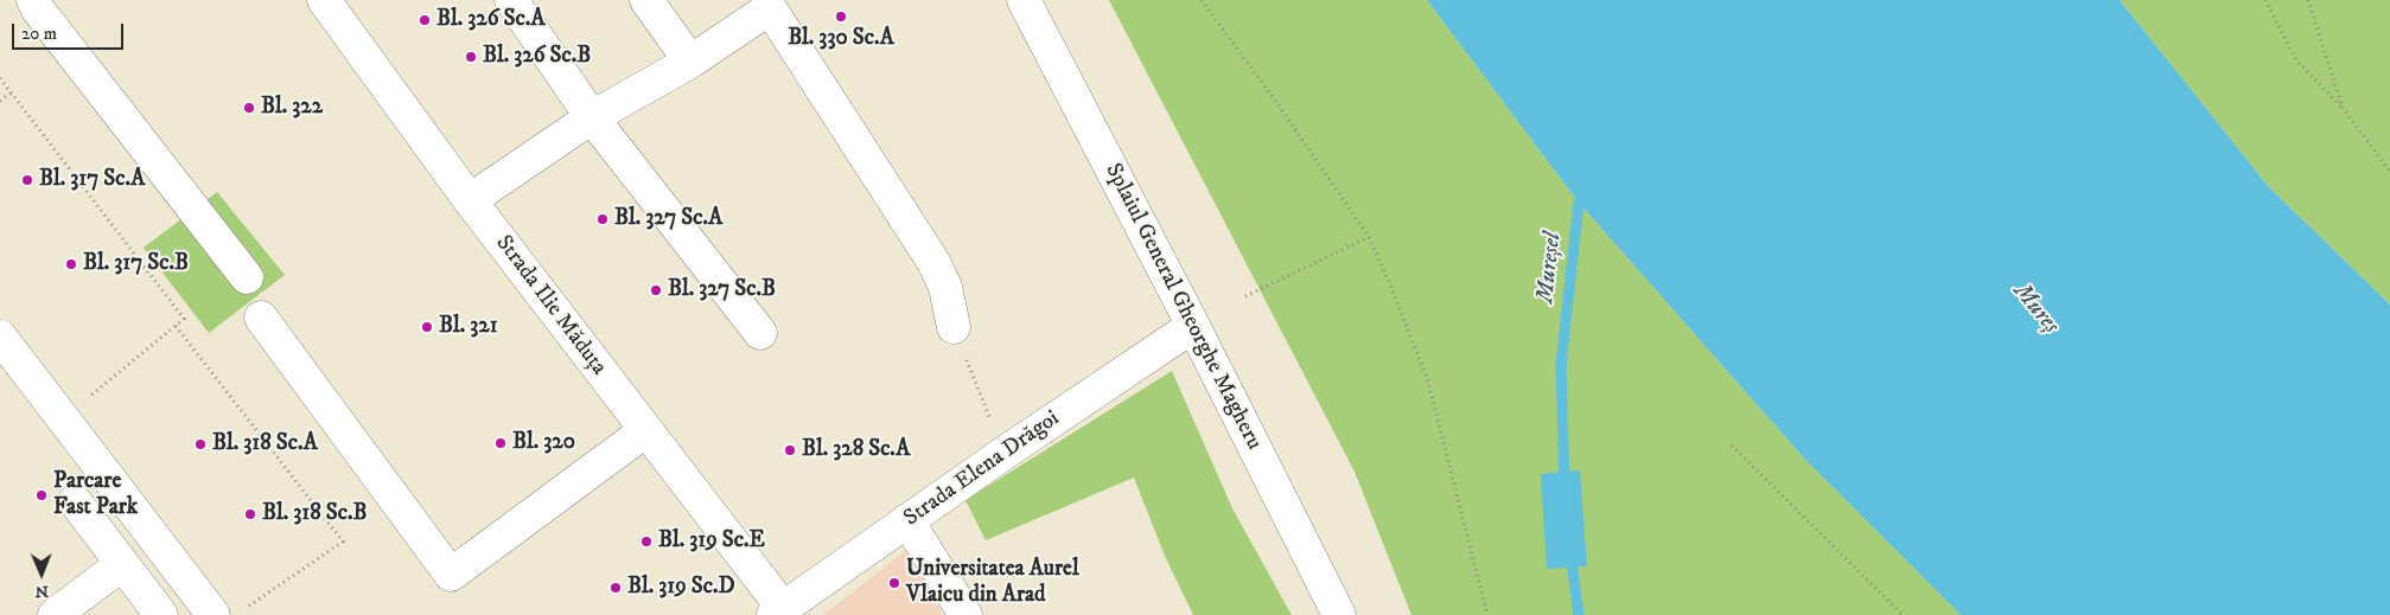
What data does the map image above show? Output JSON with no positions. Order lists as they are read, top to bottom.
{
  "streets": {
    "street": ["Strada Ilie Măduța", "Splaiul General Gheorghe Magheru", "Strada Elena Drăgoi"]
  },
  "crossings": [
    ["Strada Ilie Măduța", "Strada Elena Drăgoi"],
    ["Splaiul General Gheorghe Magheru", "Strada Elena Drăgoi"]
  ],
  "water": ["Mureșel", "Mureș"],
  "places": [
    "Bl. 330 Sc.A",
    "Bl. 326 Sc.A",
    "Bl. 326 Sc.B",
    "Bl. 322",
    "Bl. 317 Sc.A",
    "Bl. 327 Sc.A",
    "Bl. 317 Sc.B",
    "Bl. 327 Sc.B",
    "Bl. 321",
    "Bl. 320",
    "Bl. 318 Sc.A",
    "Bl. 328 Sc.A",
    "Parcare Fast Park",
    "Bl. 318 Sc.B",
    "Bl. 319 Sc.E",
    "Universitatea Aurel Vlaicu din Arad",
    "Bl. 319 Sc.D"
  ],
  "scale_bar": "20 m",
  "north": "bottom"
}
